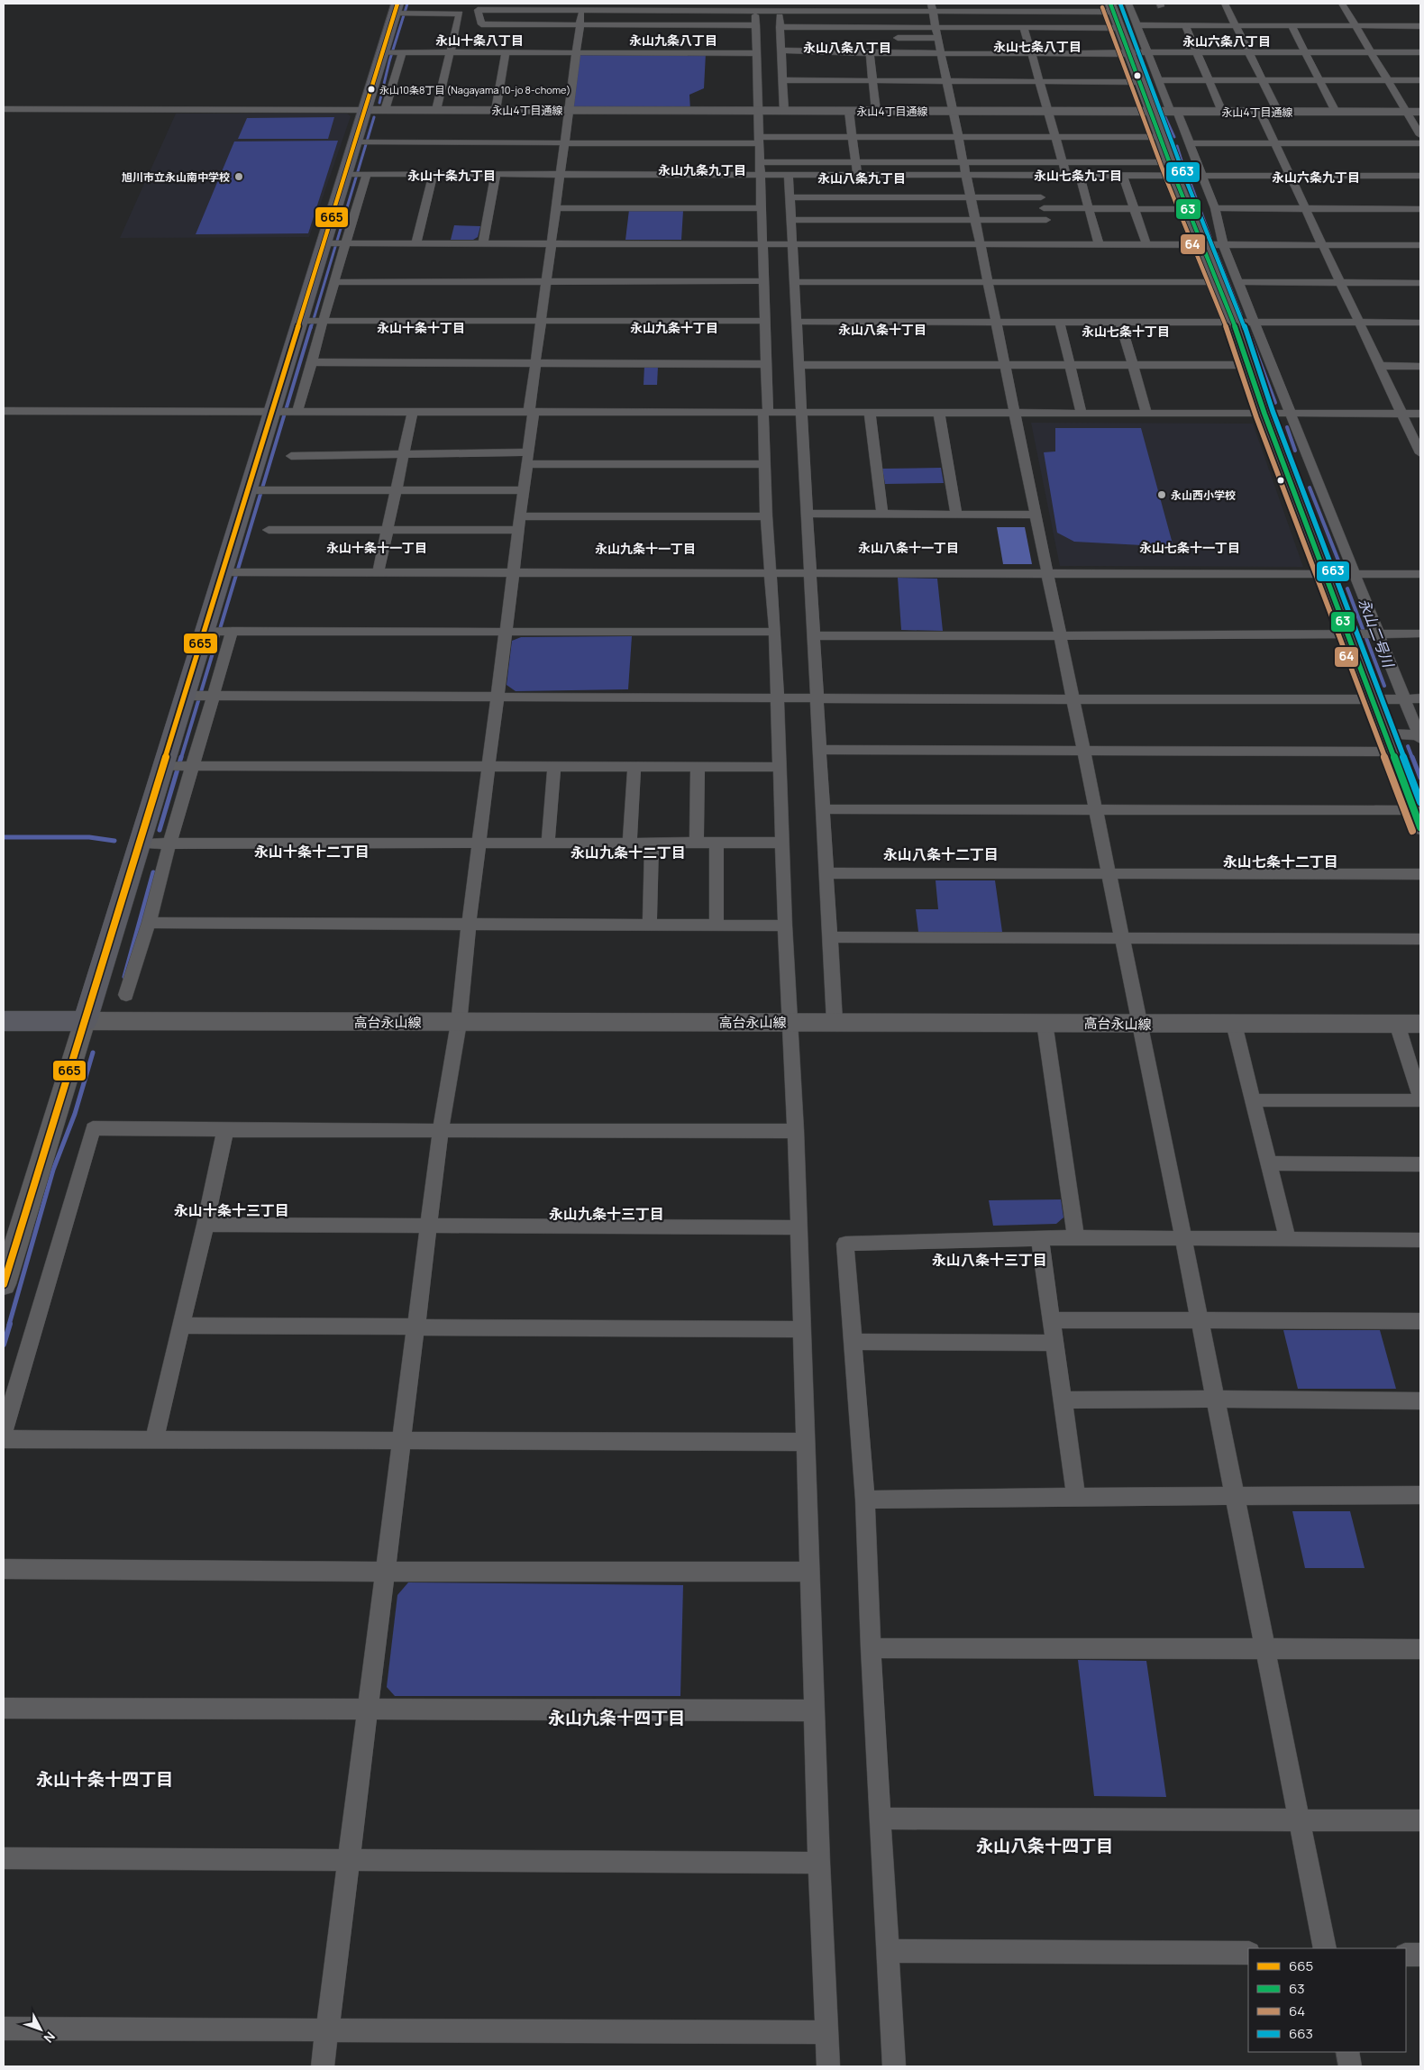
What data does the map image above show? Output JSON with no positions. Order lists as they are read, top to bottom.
{
  "streets": {
    "street": ["永山4丁目通線", "高台永山線"]
  },
  "districts": [
    "永山十条八丁目",
    "永山九条八丁目",
    "永山六条八丁目",
    "永山七条八丁目",
    "永山八条八丁目",
    "永山九条九丁目",
    "永山十条九丁目",
    "永山七条九丁目",
    "永山六条九丁目",
    "永山八条九丁目",
    "永山十条十丁目",
    "永山九条十丁目",
    "永山八条十丁目",
    "永山七条十丁目",
    "永山十条十一丁目",
    "永山八条十一丁目",
    "永山七条十一丁目",
    "永山九条十一丁目",
    "永山十条十二丁目",
    "永山九条十二丁目",
    "永山八条十二丁目",
    "永山七条十二丁目",
    "永山十条十三丁目",
    "永山九条十三丁目",
    "永山八条十三丁目",
    "永山九条十四丁目",
    "永山十条十四丁目",
    "永山八条十四丁目"
  ],
  "water": ["永山二号川"],
  "places": ["永山10条8丁目 (Nagayama 10-jo 8-chome)", "旭川市立永山南中学校", "永山西小学校"],
  "lines": [
    "transit line 665",
    "transit line 63",
    "transit line 663",
    "transit line 64"
  ],
  "legend": [
    "665",
    "63",
    "64",
    "663"
  ],
  "north": "bottom right"
}
